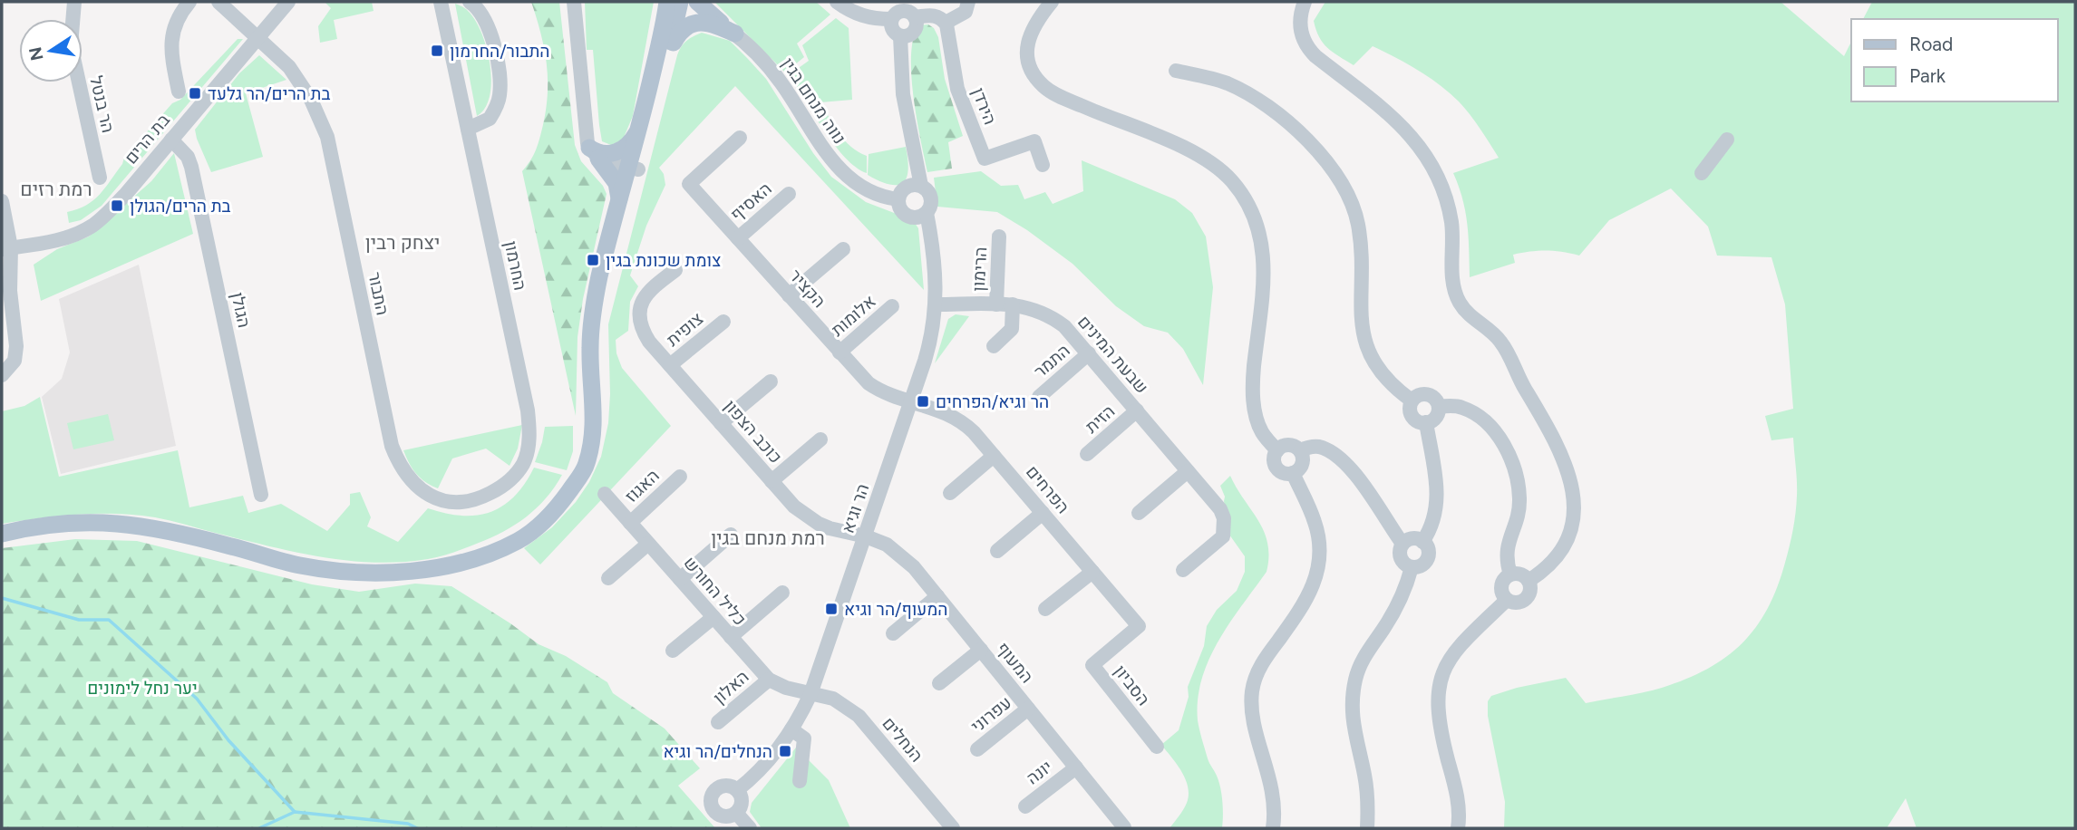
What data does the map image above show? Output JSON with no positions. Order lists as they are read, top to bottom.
{
  "streets": {
    "street": [
      "נווה מנחם בגין",
      "הר בנטל",
      "הירדן",
      "בת הרים",
      "האסיף",
      "החרמון",
      "הרימון",
      "הקציר",
      "התבור",
      "הגולן",
      "אלומות",
      "צופית",
      "שבעת המינים",
      "התמר",
      "הזית",
      "כוכב הצפון",
      "האגוז",
      "הפרחים",
      "הר וגיא",
      "כליל החורש",
      "המעוף",
      "הסביון",
      "האלון",
      "עפרוני",
      "הנחלים",
      "יונה"
    ]
  },
  "crossings": [
    ["נווה מנחם בגין", "הר וגיא"],
    ["בת הרים", "התבור"],
    ["בת הרים", "הגולן"],
    ["האסיף", "הקציר"],
    ["החרמון", "התבור"],
    ["הרימון", "שבעת המינים"],
    ["הקציר", "אלומות"],
    ["הקציר", "הפרחים"],
    ["הקציר", "הר וגיא"],
    ["צופית", "כוכב הצפון"],
    ["שבעת המינים", "התמר"],
    ["שבעת המינים", "הזית"],
    ["שבעת המינים", "הר וגיא"],
    ["כוכב הצפון", "הר וגיא"],
    ["כוכב הצפון", "המעוף"],
    ["האגוז", "כליל החורש"],
    ["הפרחים", "הר וגיא"],
    ["הפרחים", "הסביון"],
    ["הר וגיא", "כליל החורש"],
    ["הר וגיא", "המעוף"],
    ["הר וגיא", "הנחלים"],
    ["כליל החורש", "האלון"],
    ["כליל החורש", "הנחלים"],
    ["המעוף", "עפרוני"],
    ["המעוף", "יונה"]
  ],
  "districts": ["רמת רזים", "יצחק רבין", "רמת מנחם בגין"],
  "parks": ["יער נחל לימונים"],
  "places": {
    "transit": [
      "התבור/החרמון",
      "בת הרים/הר גלעד",
      "בת הרים/הגולן",
      "צומת שכונת בגין",
      "הר וגיא/הפרחים",
      "המעוף/הר וגיא",
      "הנחלים/הר וגיא"
    ]
  },
  "legend": ["Road", "Park"],
  "north": "left"
}
